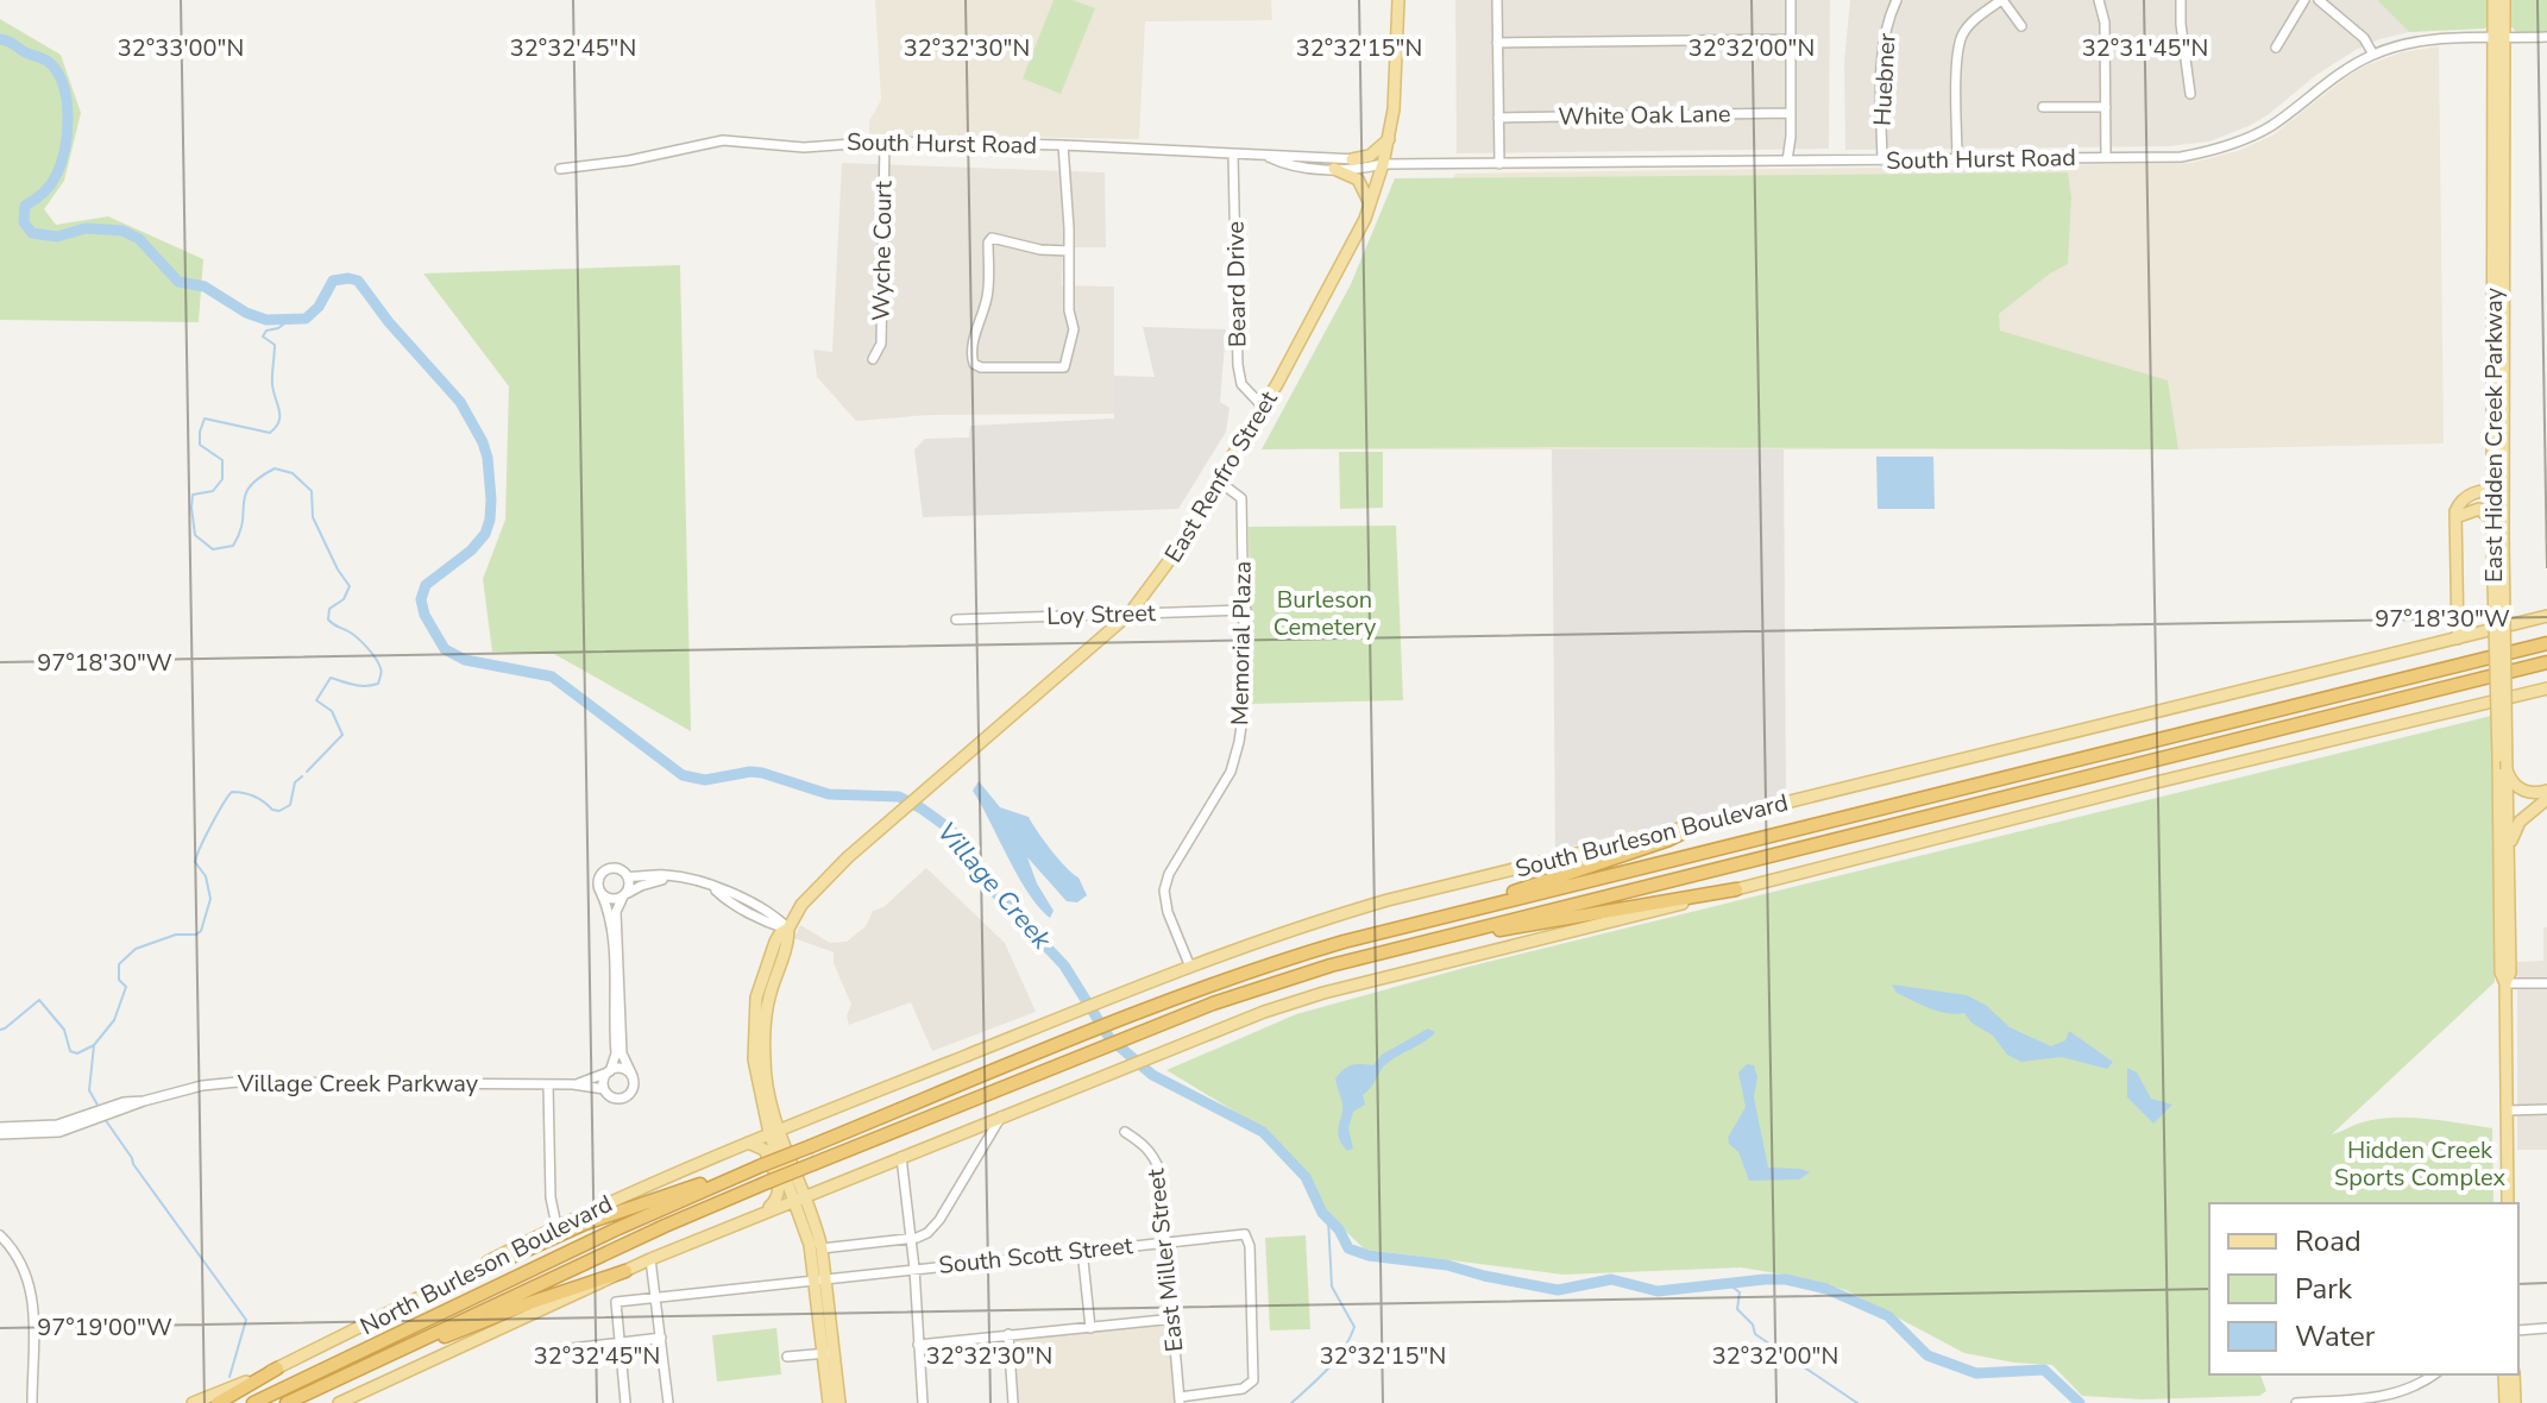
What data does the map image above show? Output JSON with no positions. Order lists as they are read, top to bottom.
{
  "streets": {
    "main road": [
      "East Hidden Creek Parkway",
      "East Renfro Street",
      "South Burleson Boulevard",
      "North Burleson Boulevard"
    ],
    "street": [
      "Huebner",
      "White Oak Lane",
      "South Hurst Road",
      "Wyche Court",
      "Beard Drive",
      "Loy Street",
      "Memorial Plaza",
      "Village Creek Parkway",
      "South Scott Street",
      "East Miller Street"
    ]
  },
  "crossings": [
    ["Huebner", "South Hurst Road"],
    ["South Hurst Road", "Wyche Court"],
    ["South Hurst Road", "Beard Drive"],
    ["South Hurst Road", "East Hidden Creek Parkway"],
    ["South Hurst Road", "East Renfro Street"],
    ["Beard Drive", "East Renfro Street"],
    ["East Renfro Street", "Loy Street"],
    ["East Renfro Street", "Memorial Plaza"],
    ["East Renfro Street", "South Burleson Boulevard"],
    ["East Renfro Street", "North Burleson Boulevard"],
    ["Loy Street", "Memorial Plaza"],
    ["Memorial Plaza", "South Burleson Boulevard"],
    ["South Burleson Boulevard", "North Burleson Boulevard"],
    ["South Scott Street", "East Miller Street"]
  ],
  "water": ["Village Creek"],
  "parks": ["Burleson Cemetery", "Hidden Creek Sports Complex"],
  "legend": ["Road", "Park", "Water"],
  "coordinates": [
    "32°33'00\"N",
    "32°32'45\"N",
    "32°32'30\"N",
    "32°32'15\"N",
    "32°32'00\"N",
    "32°31'45\"N",
    "97°18'30\"W",
    "97°19'00\"W"
  ]
}
